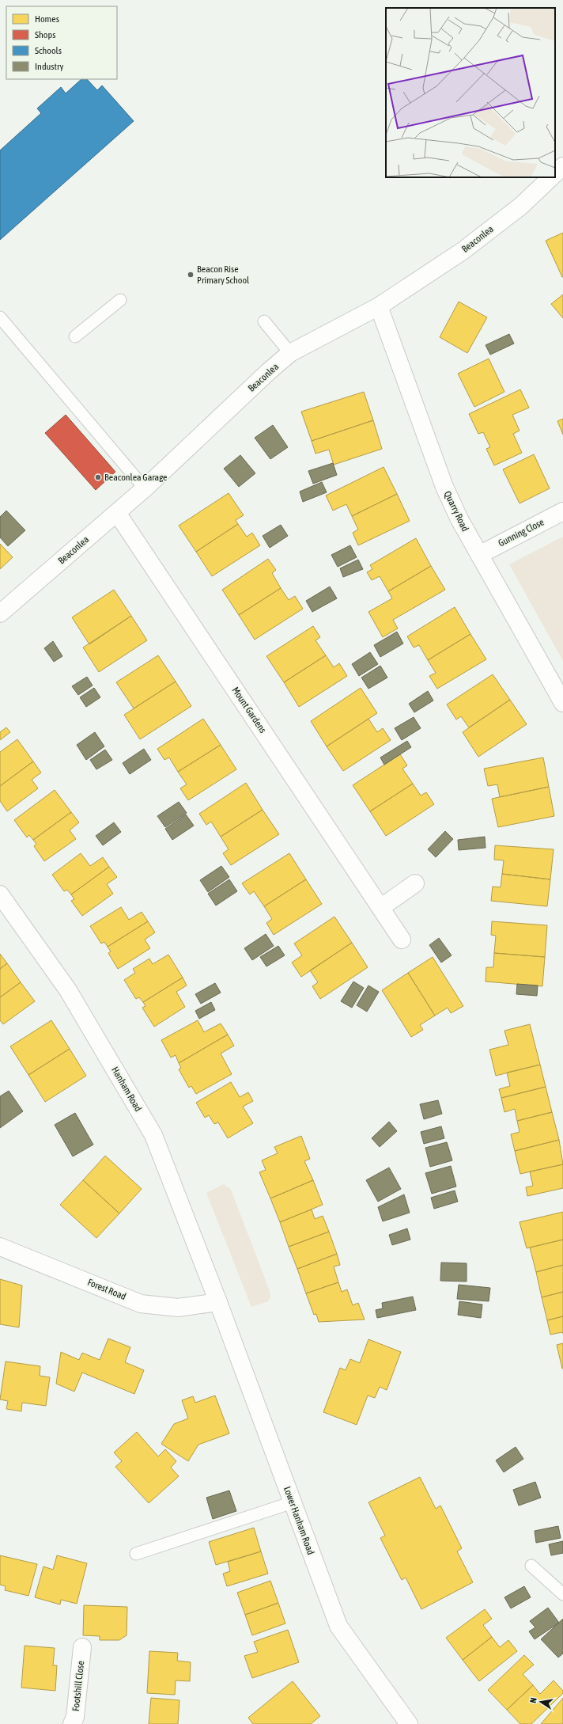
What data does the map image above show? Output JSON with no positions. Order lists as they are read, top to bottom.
{
  "streets": {
    "street": [
      "Beaconlea",
      "Quarry Road",
      "Gunning Close",
      "Mount Gardens",
      "Hanham Road",
      "Forest Road",
      "Lower Hanham Road",
      "Footshill Close"
    ]
  },
  "crossings": [
    ["Beaconlea", "Quarry Road"],
    ["Beaconlea", "Mount Gardens"],
    ["Quarry Road", "Gunning Close"],
    ["Hanham Road", "Forest Road"],
    ["Hanham Road", "Lower Hanham Road"],
    ["Forest Road", "Lower Hanham Road"]
  ],
  "places": ["Beacon Rise Primary School", "Beaconlea Garage"],
  "legend": [
    "Homes",
    "Shops",
    "Schools",
    "Industry"
  ],
  "north": "left"
}
